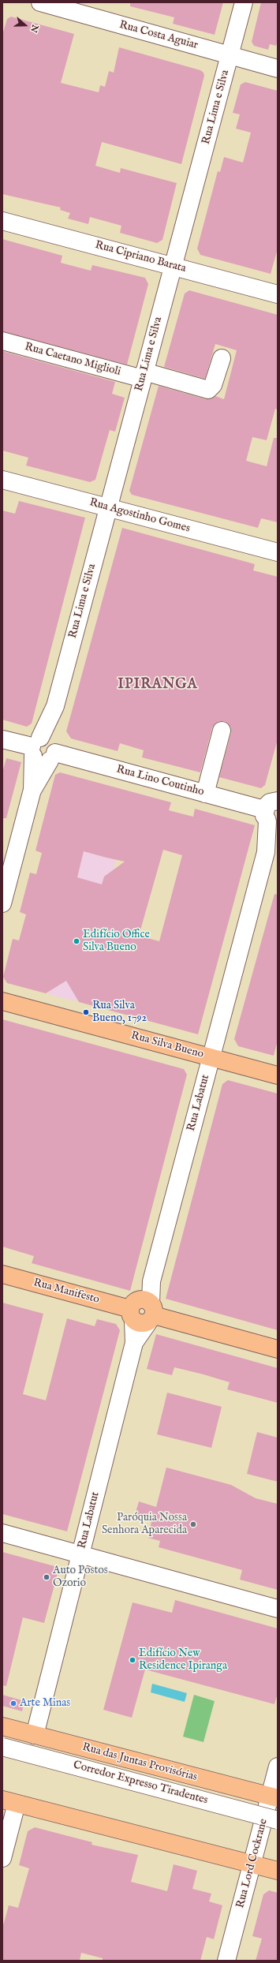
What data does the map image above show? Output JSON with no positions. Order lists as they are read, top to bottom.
{
  "streets": {
    "main road": ["Rua Silva Bueno", "Rua Manifesto", "Rua das Juntas Provisórias"],
    "street": [
      "Rua Costa Aguiar",
      "Rua Lima e Silva",
      "Rua Cipriano Barata",
      "Rua Caetano Miglioli",
      "Rua Agostinho Gomes",
      "Rua Lino Coutinho",
      "Rua Labatut",
      "Corredor Expresso Tiradentes",
      "Rua Lord Cockrane"
    ]
  },
  "crossings": [
    ["Rua Costa Aguiar", "Rua Lima e Silva"],
    ["Rua Lima e Silva", "Rua Cipriano Barata"],
    ["Rua Lima e Silva", "Rua Caetano Miglioli"],
    ["Rua Lima e Silva", "Rua Agostinho Gomes"],
    ["Rua Lima e Silva", "Rua Lino Coutinho"],
    ["Rua Lino Coutinho", "Rua Labatut"],
    ["Rua Silva Bueno", "Rua Labatut"],
    ["Rua Labatut", "Rua Manifesto"],
    ["Rua Labatut", "Rua das Juntas Provisórias"],
    ["Rua das Juntas Provisórias", "Corredor Expresso Tiradentes"],
    ["Rua das Juntas Provisórias", "Rua Lord Cockrane"],
    ["Corredor Expresso Tiradentes", "Rua Lord Cockrane"]
  ],
  "districts": ["IPIRANGA"],
  "places": [
    "Edifício Office Silva Bueno",
    "Rua Silva Bueno, 1792",
    "Paróquia Nossa Senhora Aparecida",
    "Auto Postos Ozorio",
    "Edifício New Residence Ipiranga",
    "Arte Minas"
  ],
  "north": "right"
}
